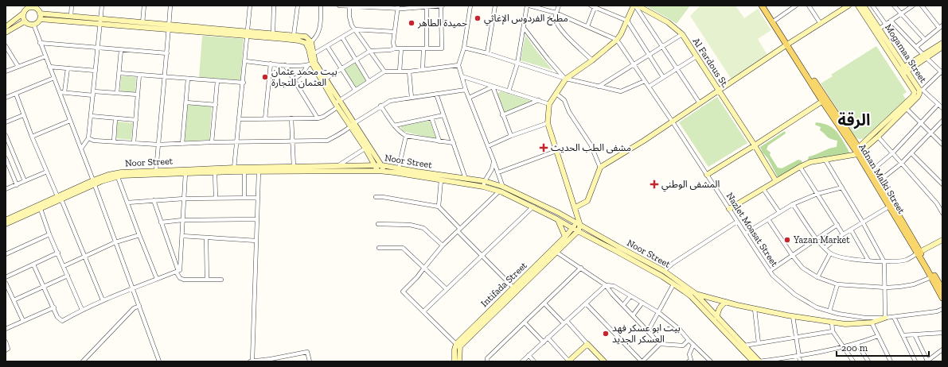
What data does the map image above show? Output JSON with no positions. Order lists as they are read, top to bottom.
{
  "streets": {
    "main road": [
      "Mogamaa Street",
      "Al Fardous St.",
      "Noor Street",
      "Adnan Malki Street",
      "Intifada Street"
    ],
    "street": ["Nazlet Moasat Street"]
  },
  "crossings": [
    ["Mogamaa Street", "Adnan Malki Street"],
    ["Noor Street", "Intifada Street"]
  ],
  "districts": ["الرقة"],
  "places": {
    "other": [
      "مطبخ الفردوس الإغاثي",
      "حميدة الطاهر",
      "بيت محمد عثمان العثمان للتجارة",
      "Yazan Market",
      "بيت ابو عسكر فهد العسكر الجديد"
    ],
    "health": ["مشفى الطب الحديث", "المشفى الوطني"]
  },
  "scale_bar": "200 m"
}
